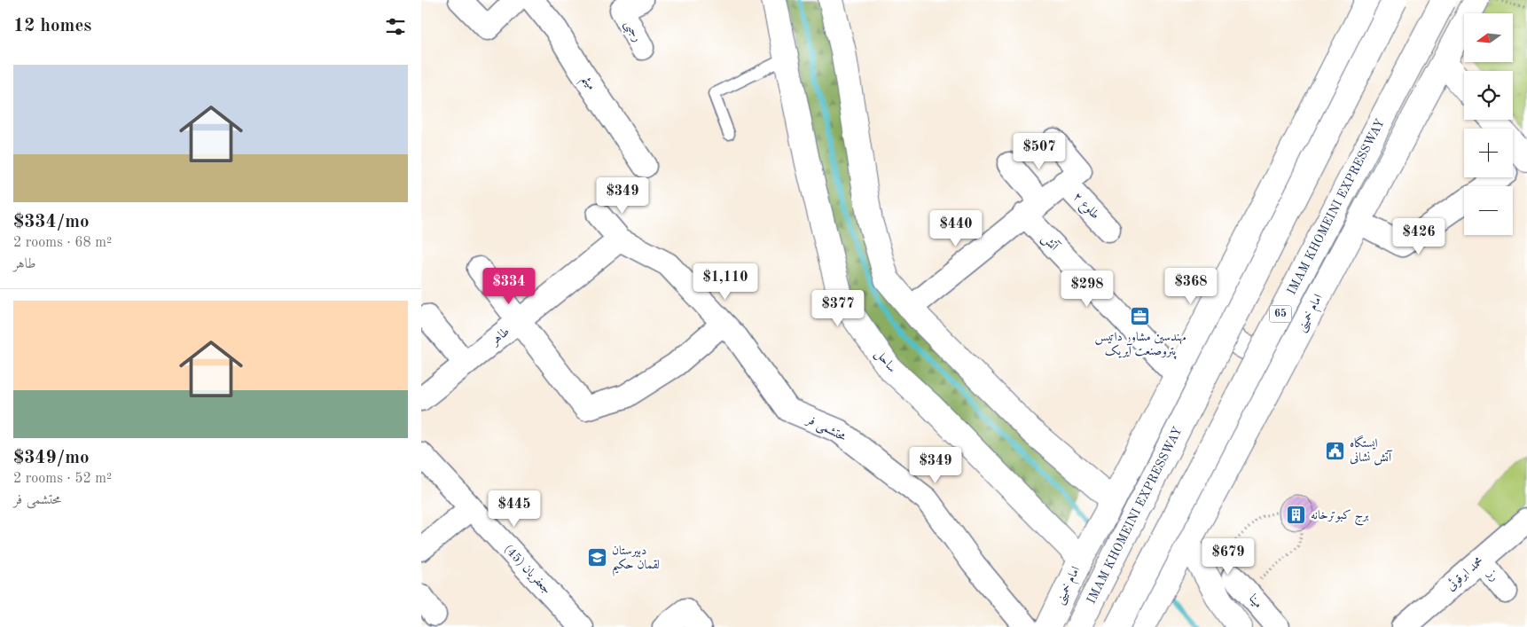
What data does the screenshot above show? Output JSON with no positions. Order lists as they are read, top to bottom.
{
  "streets": {
    "main road": [
      "IMAM KHOMEINI EXPRESSWAY",
      "امام خمینی",
      "65",
      "ساحل"
    ],
    "street": [
      "رجبی",
      "میثم",
      "طلوع ۲",
      "آتش",
      "طاهر",
      "محتشمی فر",
      "جعفریان (45)",
      "محمد ابرقوئی",
      "رز",
      "مینا"
    ]
  },
  "crossings": [
    ["آتش", "امام خمینی"],
    ["امام خمینی", "ساحل"],
    ["طاهر", "محتشمی فر"],
    ["محمد ابرقوئی", "رز"]
  ],
  "places": {
    "office": ["مهندسین مشاور داتیس پتروصنعت آیریک"],
    "public building": ["ایستگاه آتش نشانی"],
    "building": ["برج کبوترخانه"],
    "school or university": ["دبیرستان لقمان حکیم"]
  },
  "north": "left",
  "page": {
    "heading": "12 homes",
    "map_buttons": ["+", "−"],
    "list": [
      {
        "name": "$334/mo",
        "note": "2 rooms · 68 m² · طاهر"
      },
      {
        "name": "$349/mo",
        "note": "2 rooms · 52 m² · محتشمی فر"
      }
    ],
    "price": [
      "$507",
      "$349",
      "$440",
      "$426",
      "$1,110",
      "$334",
      "$368",
      "$298",
      "$377",
      "$349",
      "$445",
      "$679"
    ]
  }
}
